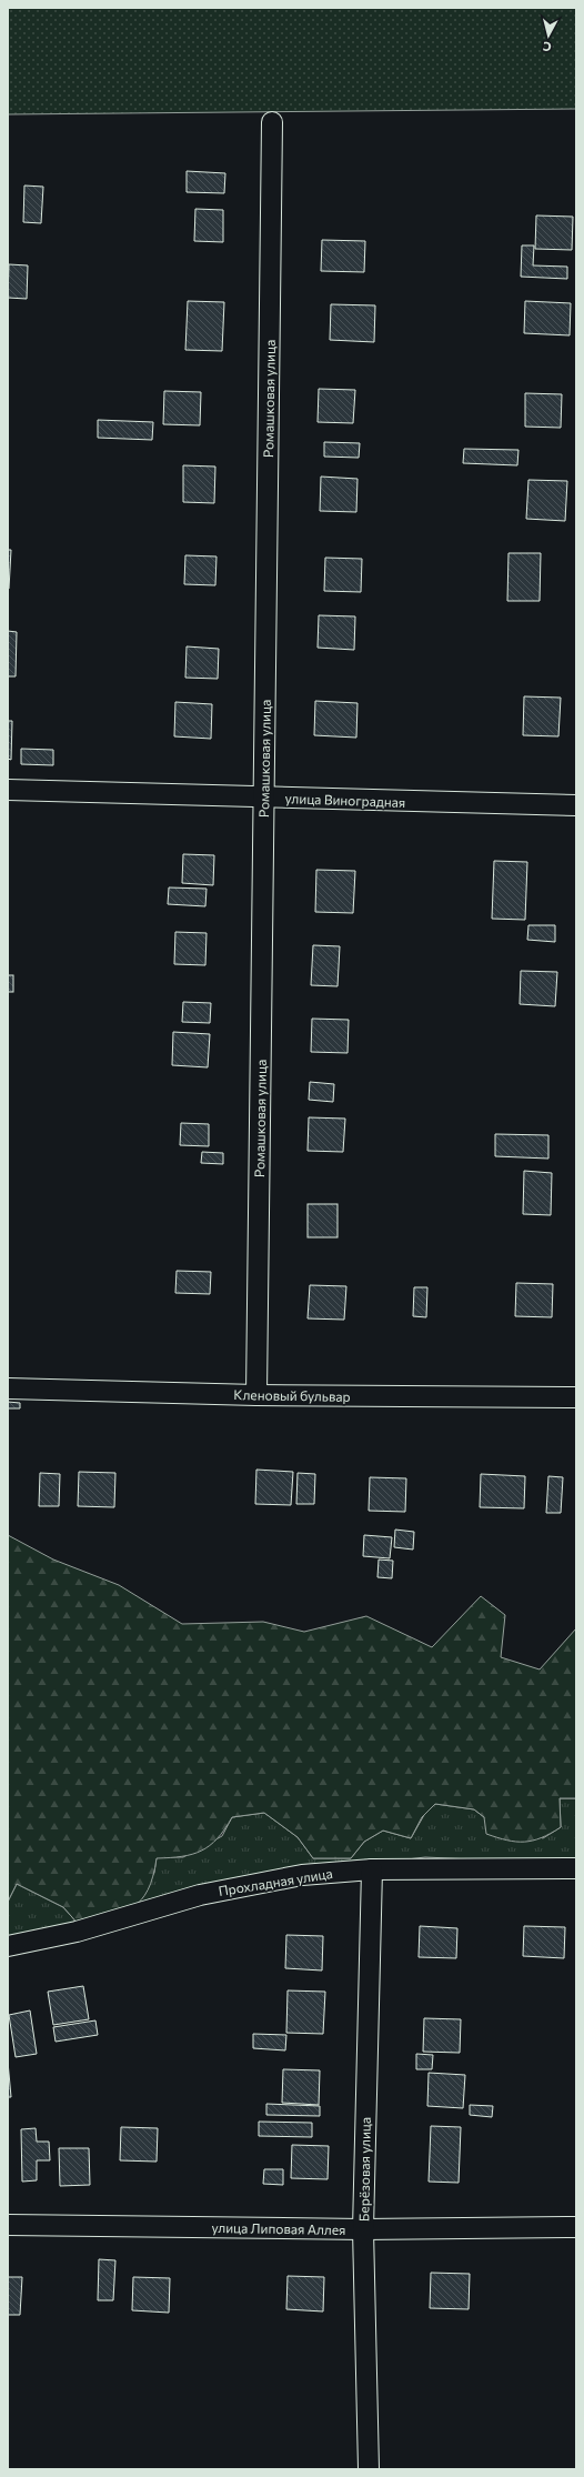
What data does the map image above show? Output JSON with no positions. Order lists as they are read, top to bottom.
{
  "streets": {
    "street": [
      "Ромашковая улица",
      "улица Виноградная",
      "Кленовый бульвар",
      "Прохладная улица",
      "Берёзовая улица",
      "улица Липовая Аллея"
    ]
  },
  "crossings": [
    ["Ромашковая улица", "улица Виноградная"],
    ["Ромашковая улица", "Кленовый бульвар"],
    ["Прохладная улица", "Берёзовая улица"],
    ["Берёзовая улица", "улица Липовая Аллея"]
  ],
  "north": "bottom"
}
